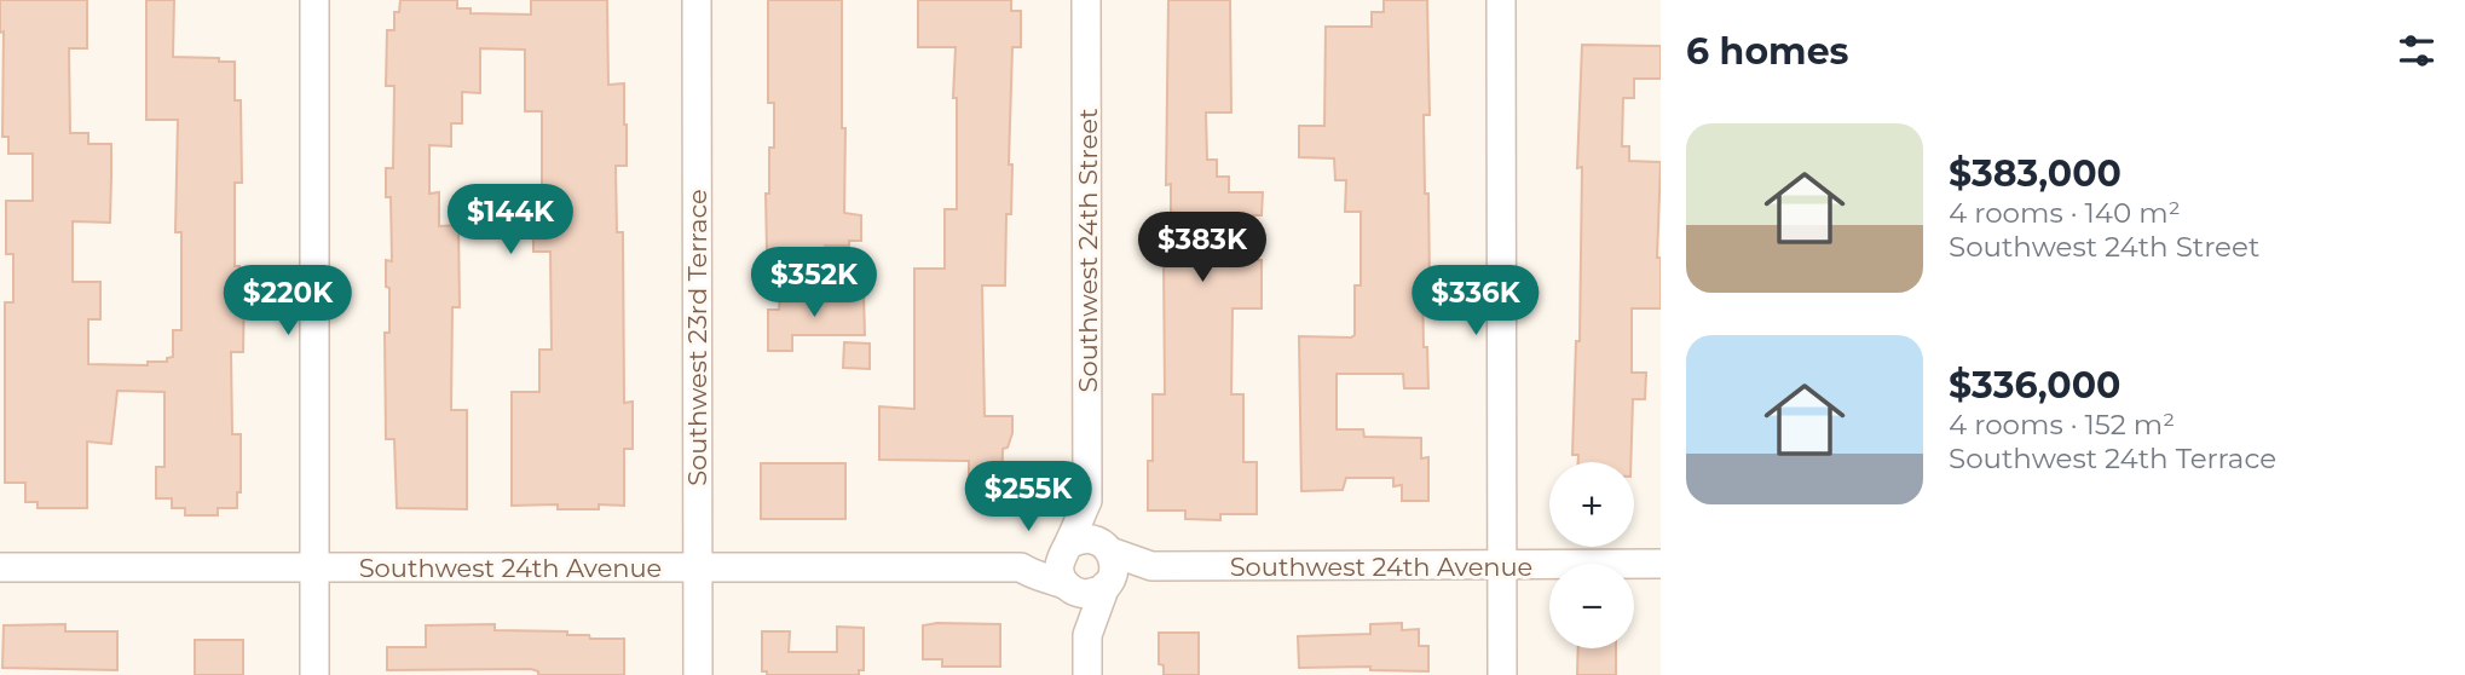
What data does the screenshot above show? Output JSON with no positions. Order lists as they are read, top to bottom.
{
  "streets": {
    "street": ["Southwest 24th Street", "Southwest 23rd Terrace", "Southwest 24th Avenue"]
  },
  "crossings": [
    ["Southwest 24th Street", "Southwest 24th Avenue"],
    ["Southwest 23rd Terrace", "Southwest 24th Avenue"]
  ],
  "page": {
    "heading": "6 homes",
    "list": [
      {
        "name": "$383,000",
        "note": "4 rooms · 140 m² · Southwest 24th Street"
      },
      {
        "name": "$336,000",
        "note": "4 rooms · 152 m² · Southwest 24th Terrace"
      }
    ],
    "price": [
      "$144K",
      "$383K",
      "$352K",
      "$220K",
      "$336K",
      "$255K"
    ],
    "map_buttons": ["+", "−"]
  }
}
